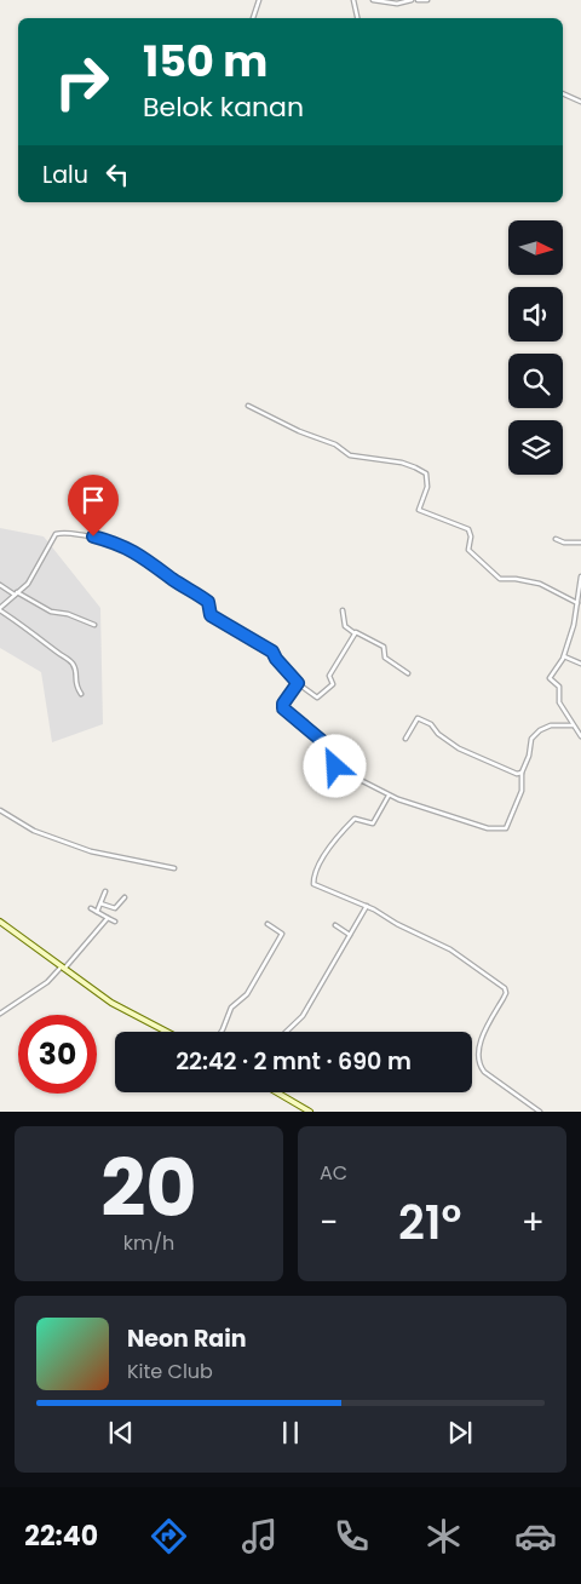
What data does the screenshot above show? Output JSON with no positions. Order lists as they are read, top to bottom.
{
  "north": "right",
  "page": {
    "turn": ["150 m", "Belok kanan"],
    "then": "Lalu",
    "limit": "30",
    "trip": "22:42 · 2 mnt · 690 m",
    "tile": [
      ["20", "km/h"],
      "AC"
    ],
    "heat": ["−", "21°", "+"],
    "song": ["Neon Rain", "Kite Club"],
    "tabs": "22:40"
  }
}
